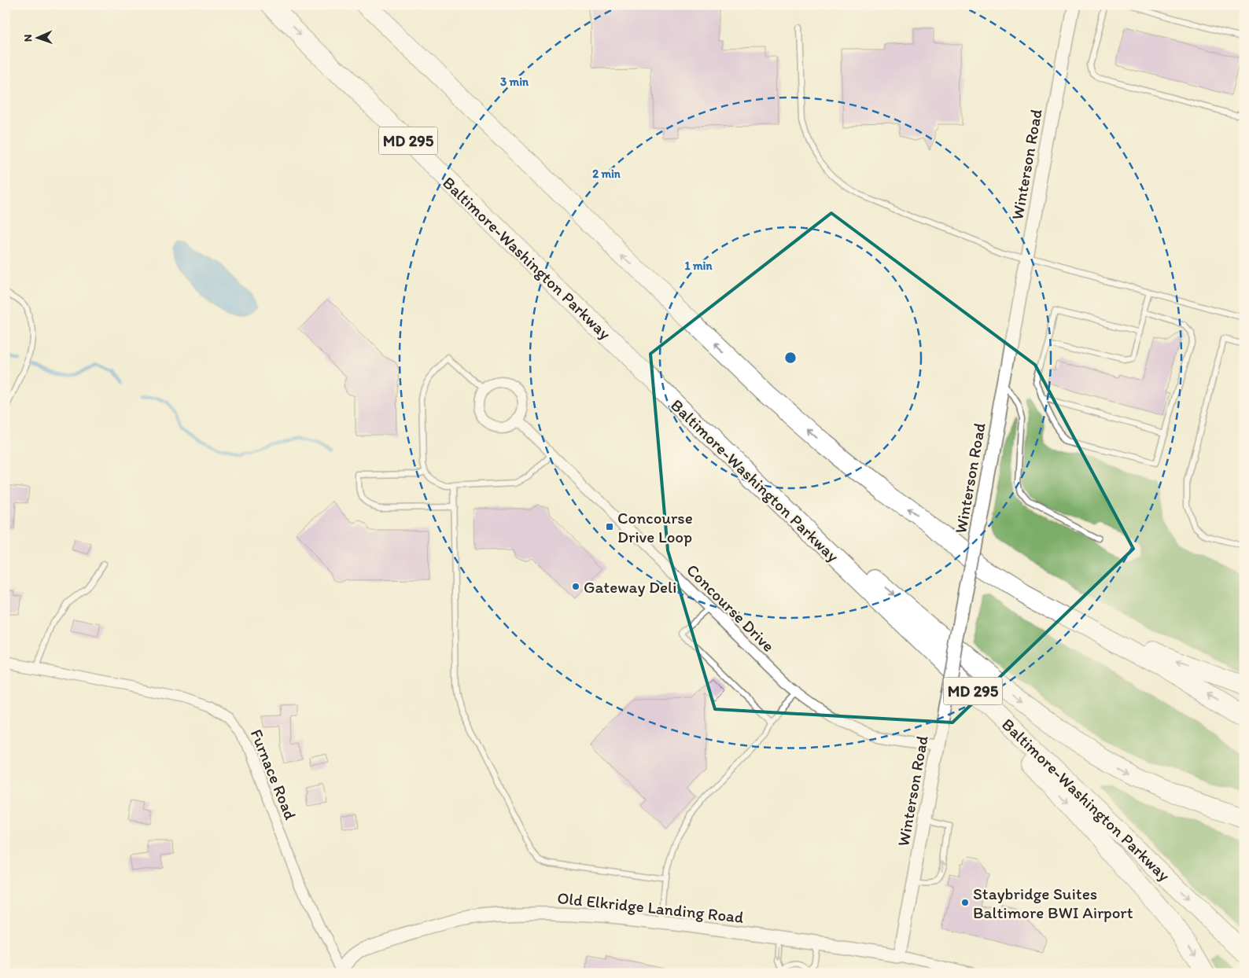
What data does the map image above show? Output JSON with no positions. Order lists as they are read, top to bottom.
{
  "streets": {
    "highway": ["MD 295", "Baltimore-Washington Parkway"],
    "street": [
      "Winterson Road",
      "Concourse Drive",
      "Furnace Road",
      "Old Elkridge Landing Road"
    ]
  },
  "crossings": [
    ["Winterson Road", "Concourse Drive"],
    ["Winterson Road", "Old Elkridge Landing Road"],
    ["Furnace Road", "Old Elkridge Landing Road"]
  ],
  "places": {
    "transit": ["Concourse Drive Loop"],
    "other": ["Gateway Deli", "Staybridge Suites Baltimore BWI Airport"]
  },
  "north": "left",
  "rings": ["3 min", "2 min", "1 min"]
}
